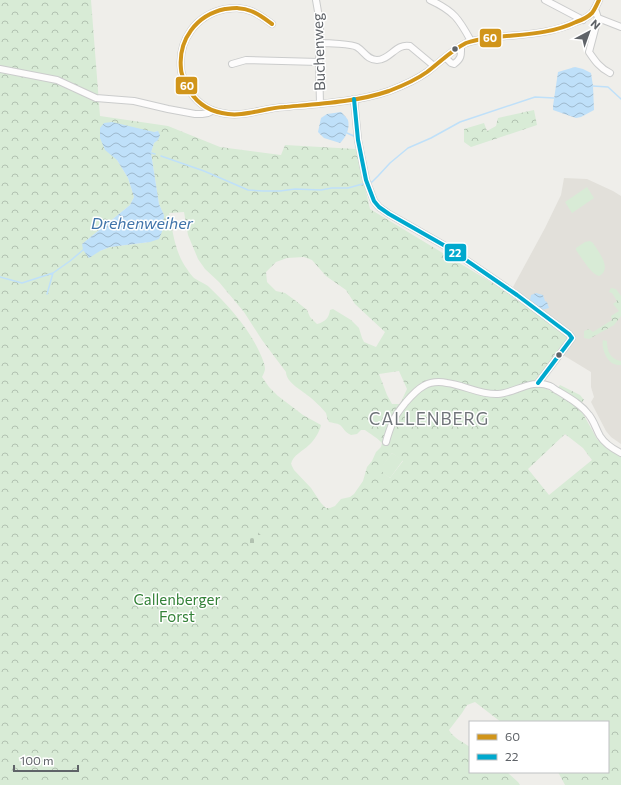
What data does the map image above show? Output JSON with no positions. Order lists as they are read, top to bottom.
{
  "streets": {
    "street": ["Buchenweg"]
  },
  "districts": ["CALLENBERG"],
  "water": ["Drehenweiher"],
  "parks": ["Callenberger Forst"],
  "lines": ["transit line 60", "transit line 22"],
  "legend": ["60", "22"],
  "scale_bar": "100 m",
  "north": "top right"
}
